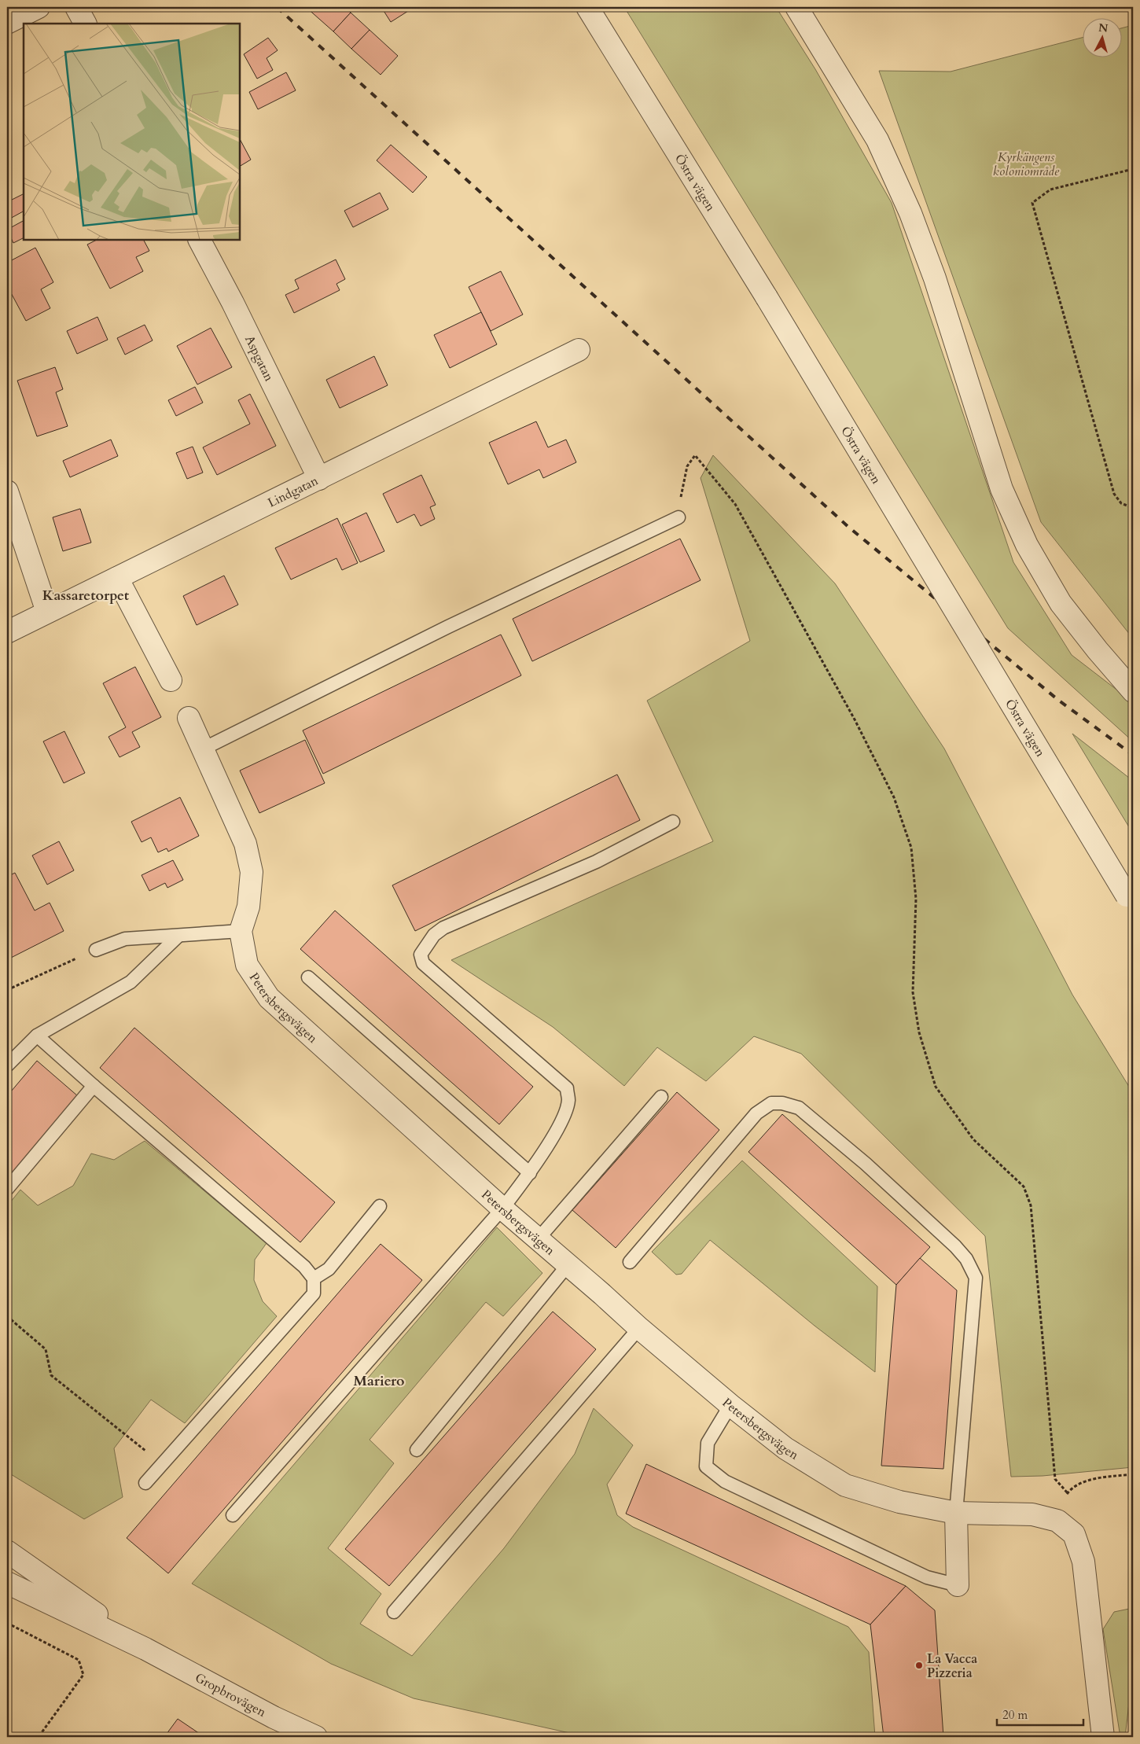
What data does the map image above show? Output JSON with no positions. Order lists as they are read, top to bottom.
{
  "streets": {
    "street": [
      "Östra vägen",
      "Aspgatan",
      "Lindgatan",
      "Petersbergsvägen",
      "Gropbrovägen"
    ]
  },
  "crossings": [
    ["Aspgatan", "Lindgatan"]
  ],
  "districts": ["Kassaretorpet", "Mariero"],
  "parks": ["Kyrkängens koloniområde"],
  "places": ["La Vacca Pizzeria"],
  "scale_bar": "20 m",
  "north": "top"
}
